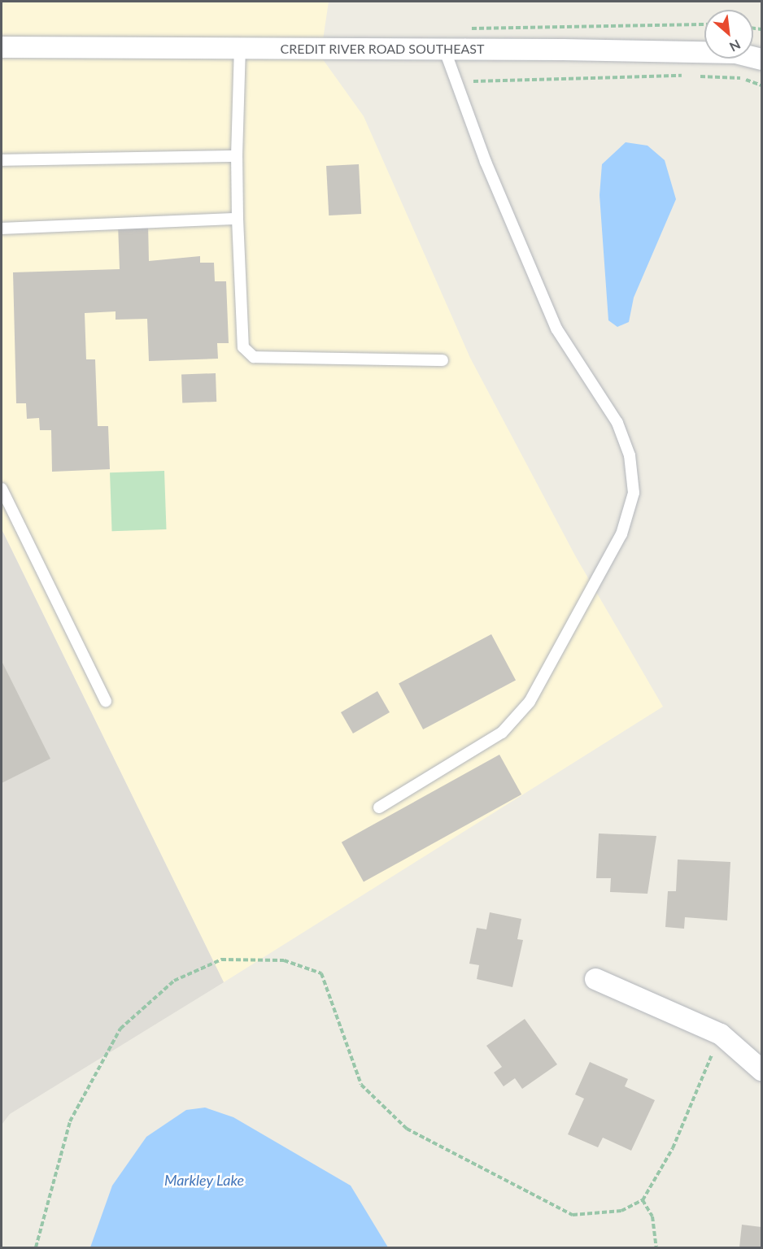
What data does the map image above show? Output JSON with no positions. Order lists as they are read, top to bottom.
{
  "streets": {
    "street": ["CREDIT RIVER ROAD SOUTHEAST"]
  },
  "water": ["Markley Lake"],
  "north": "bottom right"
}
